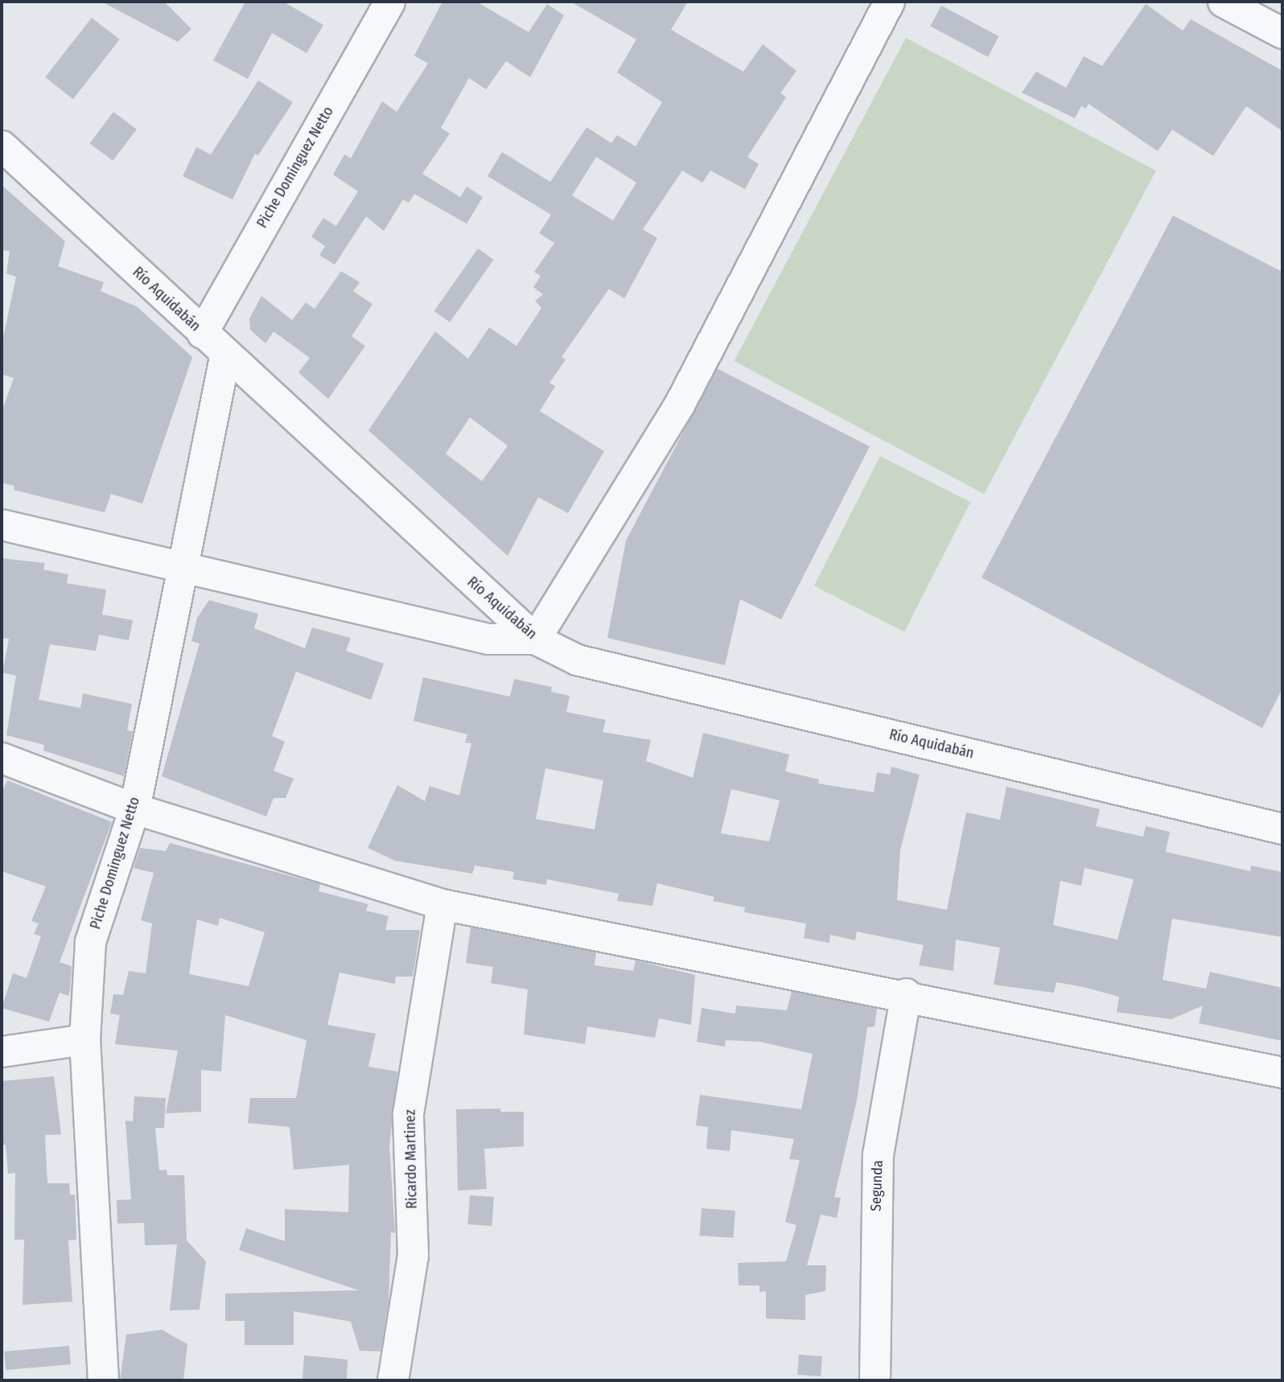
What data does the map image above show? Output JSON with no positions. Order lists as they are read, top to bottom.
{
  "streets": {
    "street": [
      "Piche Dominguez Netto",
      "Río Aquidabán",
      "Ricardo Martinez",
      "Segunda"
    ]
  },
  "crossings": [
    ["Piche Dominguez Netto", "Río Aquidabán"]
  ]
}
